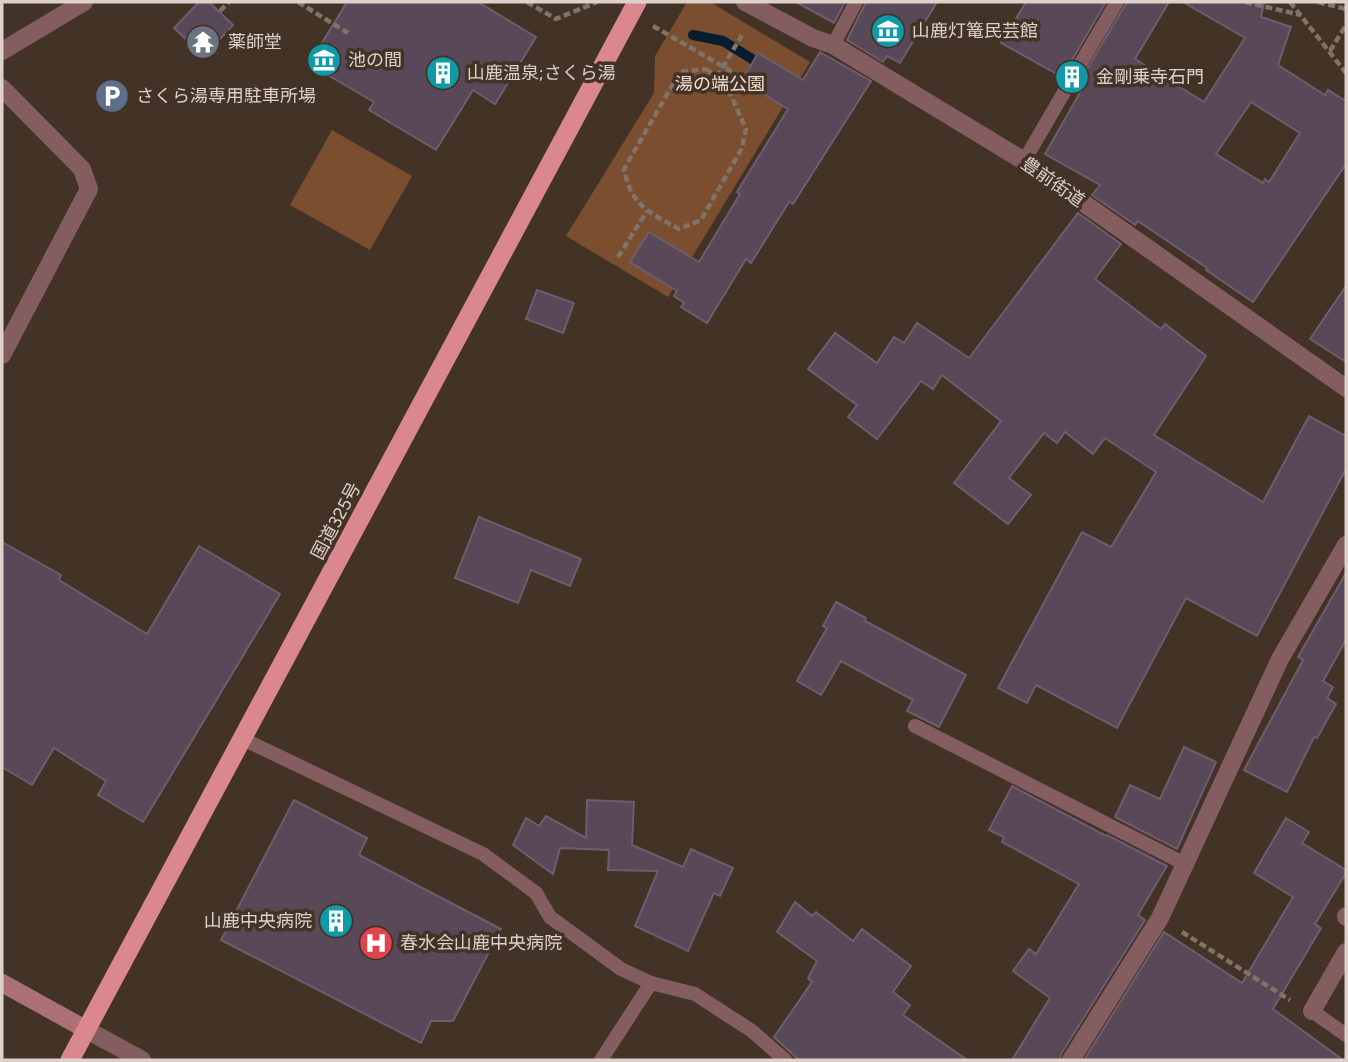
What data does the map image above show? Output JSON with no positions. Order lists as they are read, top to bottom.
{
  "streets": {
    "highway": ["国道325号"],
    "street": ["豊前街道"]
  },
  "parks": ["湯の端公園"],
  "places": {
    "museum": ["山鹿灯篭民芸館", "池の間"],
    "temple": ["薬師堂"],
    "building": ["山鹿温泉;さくら湯", "金剛乗寺石門", "山鹿中央病院"],
    "parking": ["さくら湯専用駐車所場"],
    "hospital": ["春水会山鹿中央病院"]
  }
}
